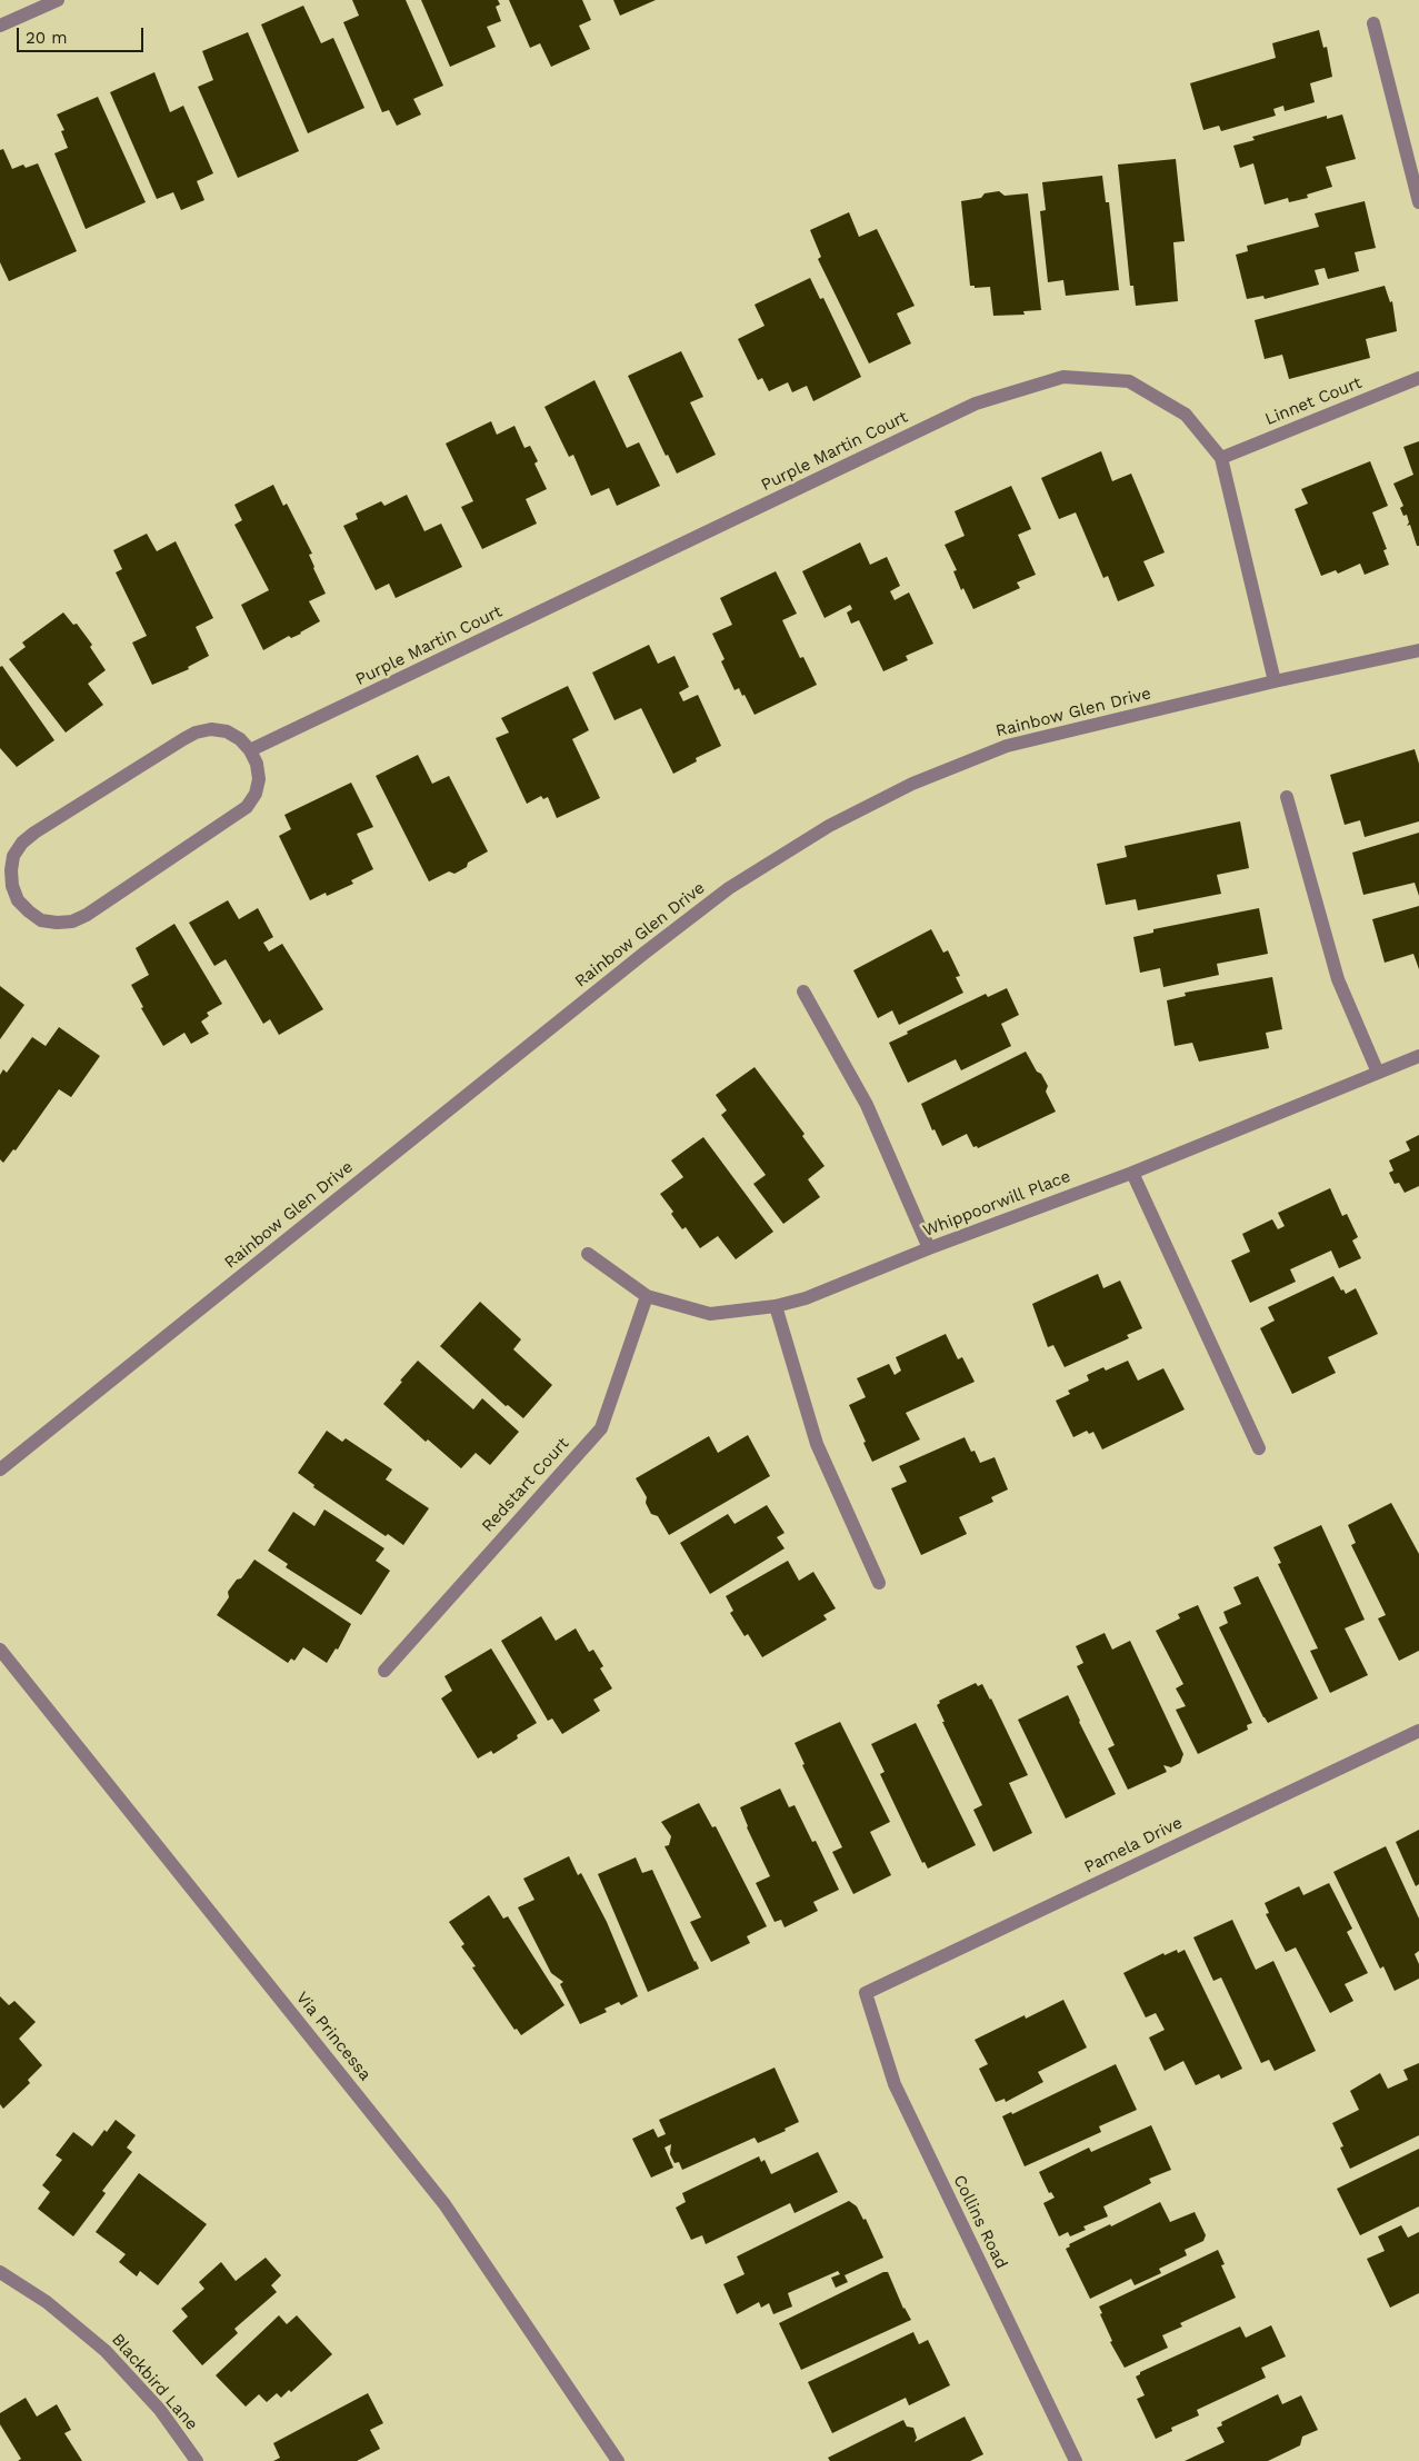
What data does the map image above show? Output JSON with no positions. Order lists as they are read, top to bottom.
{
  "streets": {
    "street": [
      "Linnet Court",
      "Purple Martin Court",
      "Rainbow Glen Drive",
      "Whippoorwill Place",
      "Redstart Court",
      "Pamela Drive",
      "Via Princessa",
      "Collins Road",
      "Blackbird Lane"
    ]
  },
  "crossings": [
    ["Linnet Court", "Purple Martin Court"],
    ["Purple Martin Court", "Rainbow Glen Drive"],
    ["Whippoorwill Place", "Redstart Court"],
    ["Pamela Drive", "Collins Road"]
  ],
  "scale_bar": "20 m"
}
